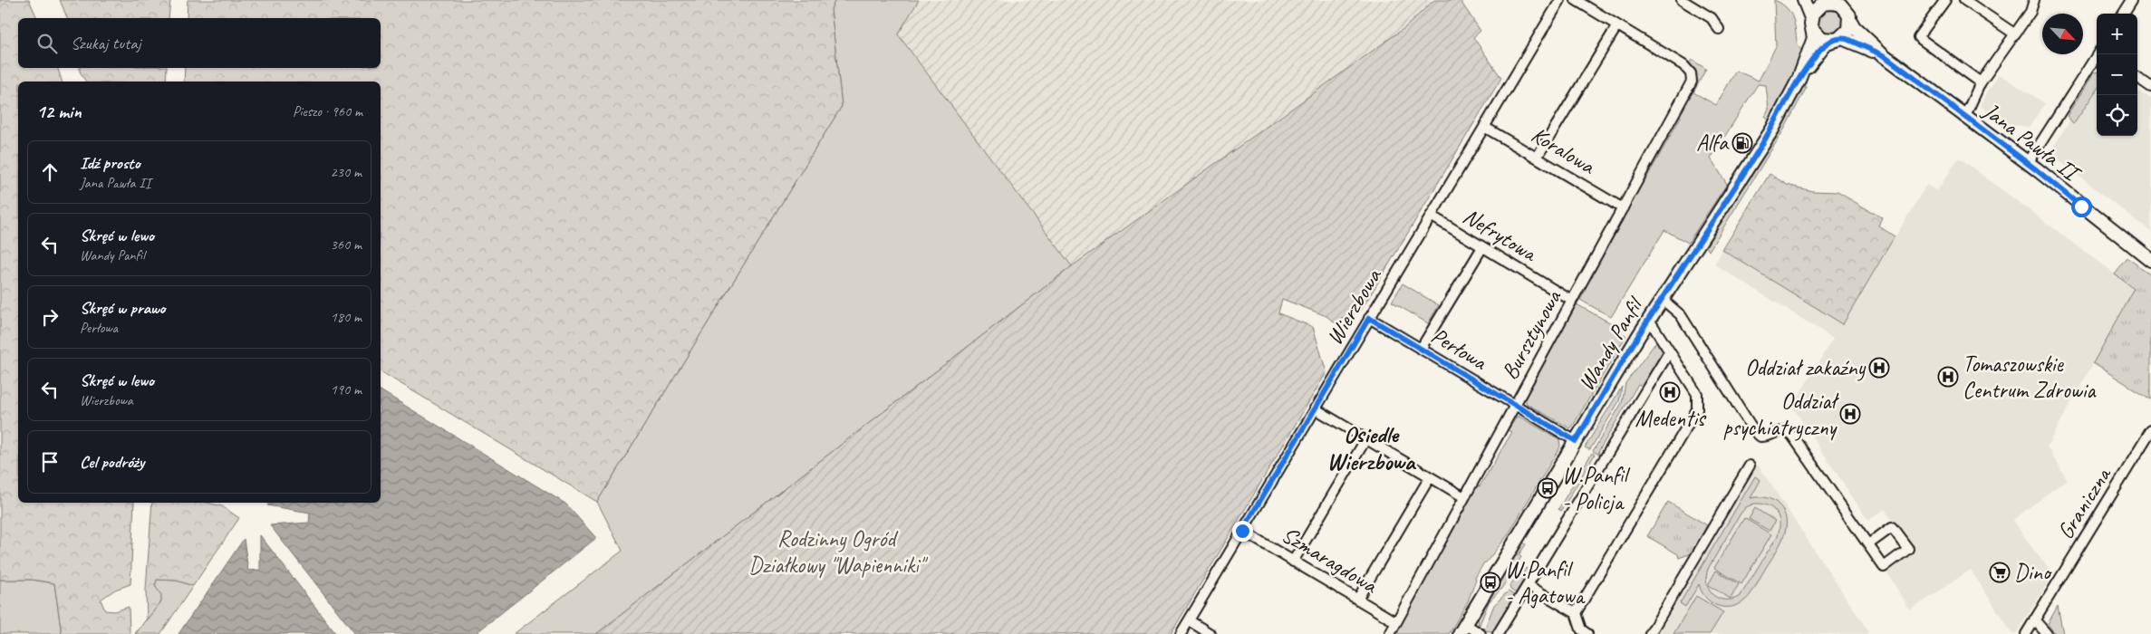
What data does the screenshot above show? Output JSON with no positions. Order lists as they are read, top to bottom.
{
  "streets": {
    "street": [
      "Jana Pawła II",
      "Koralowa",
      "Nefrytowa",
      "Wierzbowa",
      "Bursztynowa",
      "Wandy Panfil",
      "Perłowa",
      "Graniczna",
      "Szmaragdowa"
    ]
  },
  "crossings": [
    ["Jana Pawła II", "Wandy Panfil"],
    ["Koralowa", "Wierzbowa"],
    ["Koralowa", "Bursztynowa"],
    ["Nefrytowa", "Wierzbowa"],
    ["Nefrytowa", "Bursztynowa"],
    ["Wierzbowa", "Perłowa"],
    ["Wierzbowa", "Szmaragdowa"],
    ["Bursztynowa", "Perłowa"],
    ["Bursztynowa", "Szmaragdowa"],
    ["Wandy Panfil", "Perłowa"]
  ],
  "districts": ["Osiedle Wierzbowa"],
  "parks": ["Rodzinny Ogród Działkowy \"Wapienniki\""],
  "places": {
    "fuel station": ["Alfa"],
    "hospital": [
      "Oddział zakaźny",
      "Tomaszowskie Centrum Zdrowia",
      "Medentis",
      "Oddział psychiatryczny"
    ],
    "bus stop": ["W.Panfil - Policja", "W.Panfil - Agatowa"],
    "supermarket": ["Dino"]
  },
  "north": "bottom right",
  "page": {
    "map_buttons": ["+", "−"],
    "search": "Szukaj tutaj",
    "heading": ["12 min", "Pieszo · 960 m"],
    "list": [
      ["Idź prosto", "Jana Pawła II", "230 m"],
      ["Skręć w lewo", "Wandy Panfil", "360 m"],
      ["Skręć w prawo", "Perłowa", "180 m"],
      ["Skręć w lewo", "Wierzbowa", "190 m"],
      "Cel podróży"
    ]
  }
}
